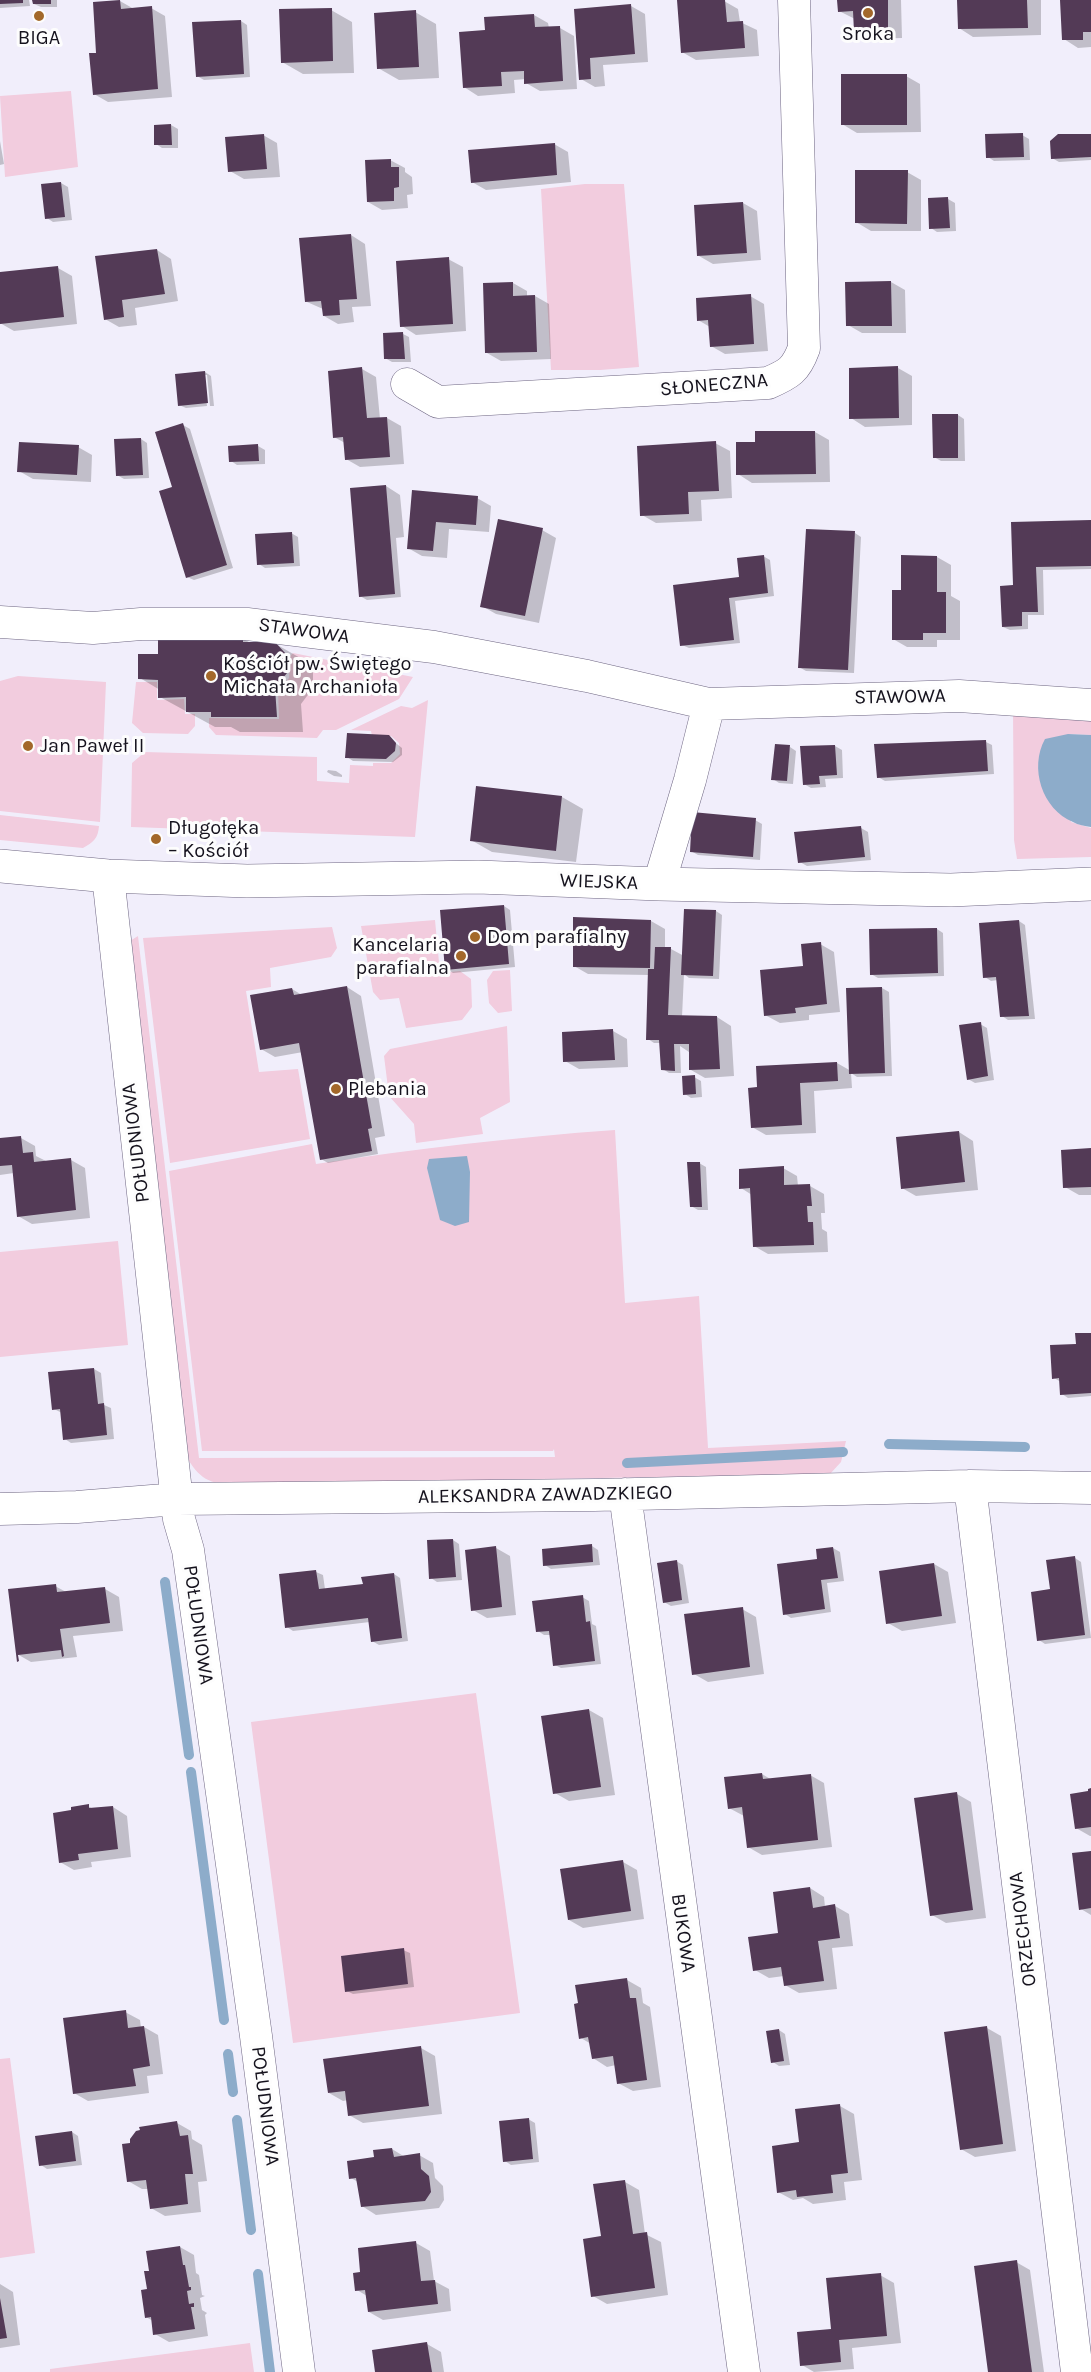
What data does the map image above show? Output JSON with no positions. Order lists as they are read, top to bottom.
{
  "streets": {
    "street": [
      "SŁONECZNA",
      "STAWOWA",
      "WIEJSKA",
      "POŁUDNIOWA",
      "ALEKSANDRA ZAWADZKIEGO",
      "ORZECHOWA",
      "BUKOWA"
    ]
  },
  "crossings": [
    ["WIEJSKA", "POŁUDNIOWA"],
    ["POŁUDNIOWA", "ALEKSANDRA ZAWADZKIEGO"],
    ["ALEKSANDRA ZAWADZKIEGO", "ORZECHOWA"],
    ["ALEKSANDRA ZAWADZKIEGO", "BUKOWA"]
  ],
  "places": [
    "Sroka",
    "BIGA",
    "Kościół pw. Świętego Michała Archanioła",
    "Jan Paweł II",
    "Długołęka – Kościół",
    "Dom parafialny",
    "Kancelaria parafialna",
    "Plebania"
  ]
}
